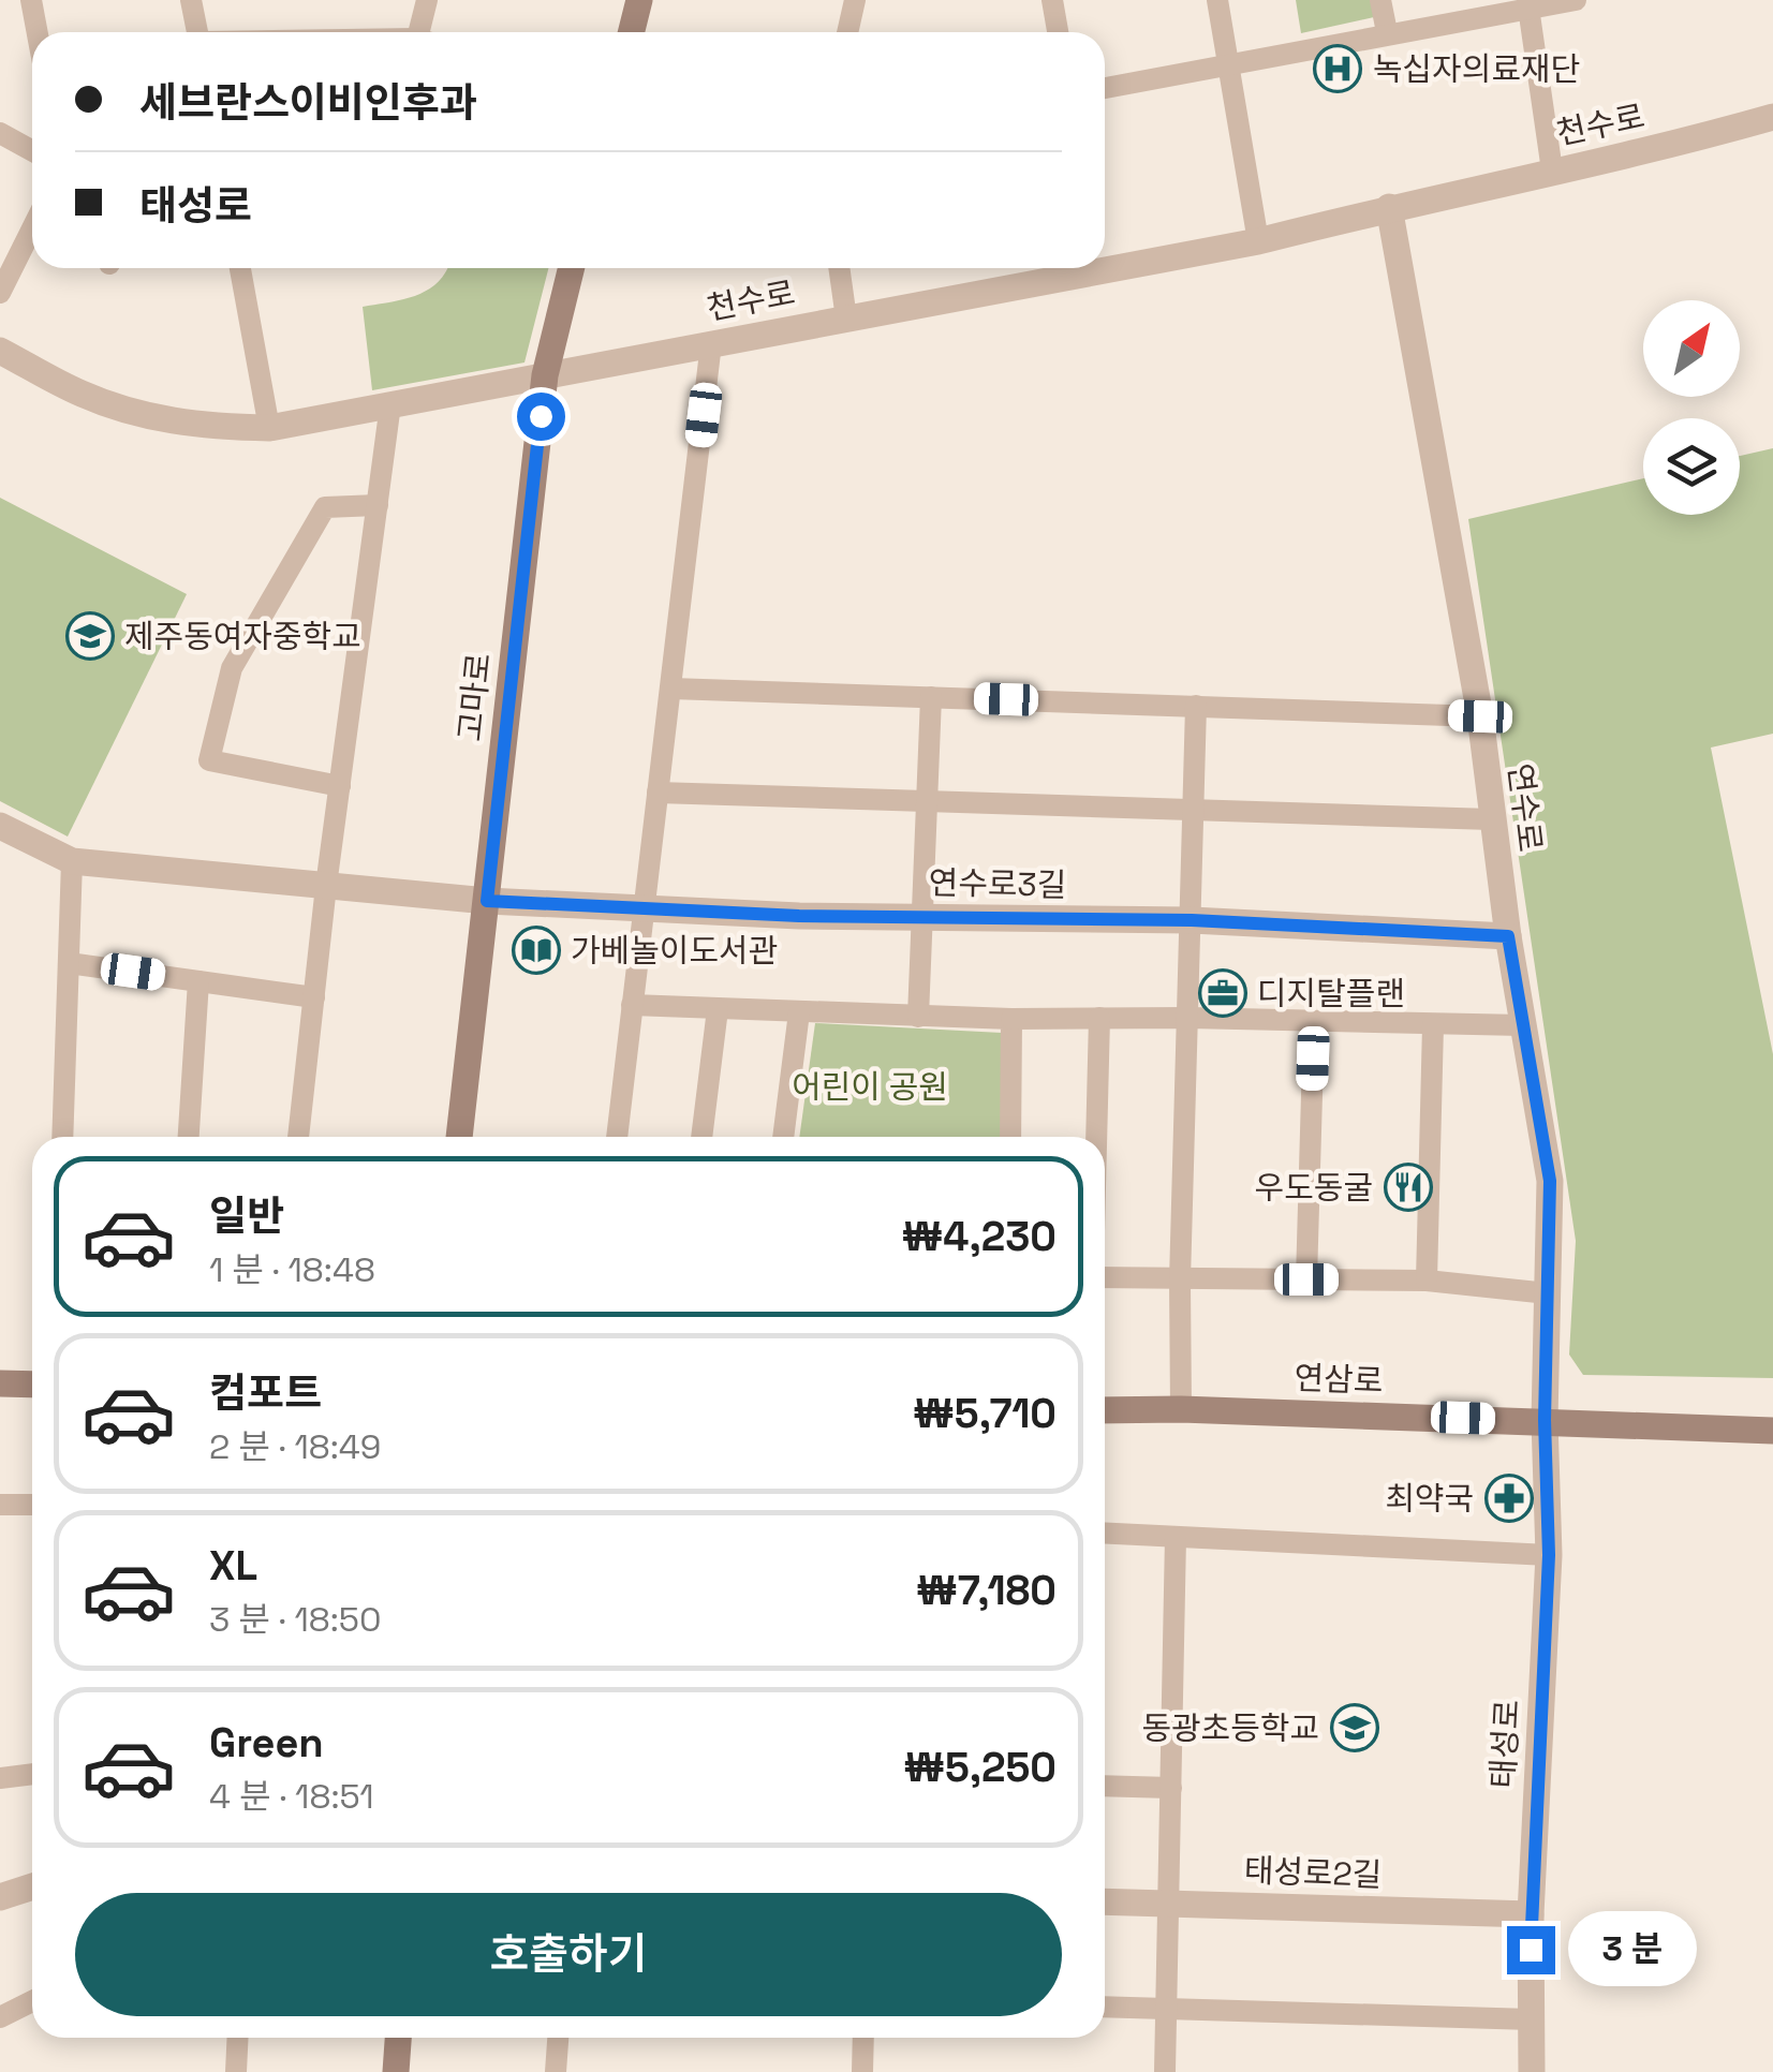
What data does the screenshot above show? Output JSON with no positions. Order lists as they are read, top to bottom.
{
  "streets": {
    "main road": ["고마로", "연삼로"],
    "street": [
      "천수로",
      "연수로",
      "연수로3길",
      "태성로",
      "태성로2길"
    ]
  },
  "crossings": [
    ["천수로", "고마로"],
    ["천수로", "연수로"],
    ["고마로", "연수로3길"],
    ["연수로", "연수로3길"],
    ["연수로", "연삼로"],
    ["연수로", "태성로"],
    ["연삼로", "태성로"],
    ["태성로", "태성로2길"]
  ],
  "parks": ["어린이 공원"],
  "places": {
    "hospital": ["녹십자의료재단"],
    "school or university": ["제주동여자중학교", "동광초등학교"],
    "library": ["가베놀이도서관"],
    "office": ["디지탈플랜"],
    "restaurant": ["우도동굴"],
    "pharmacy": ["최약국"]
  },
  "north": "top right",
  "page": {
    "banner": ["세브란스이비인후과", "태성로"],
    "list": [
      {
        "name": "일반",
        "note": "1 분 · 18:48",
        "value": "₩4,230"
      },
      {
        "name": "컴포트",
        "note": "2 분 · 18:49",
        "value": "₩5,710"
      },
      {
        "name": "XL",
        "note": "3 분 · 18:50",
        "value": "₩7,180"
      },
      {
        "name": "Green",
        "note": "4 분 · 18:51",
        "value": "₩5,250"
      }
    ],
    "buttons": "호출하기",
    "bubble": "3 분"
  }
}
